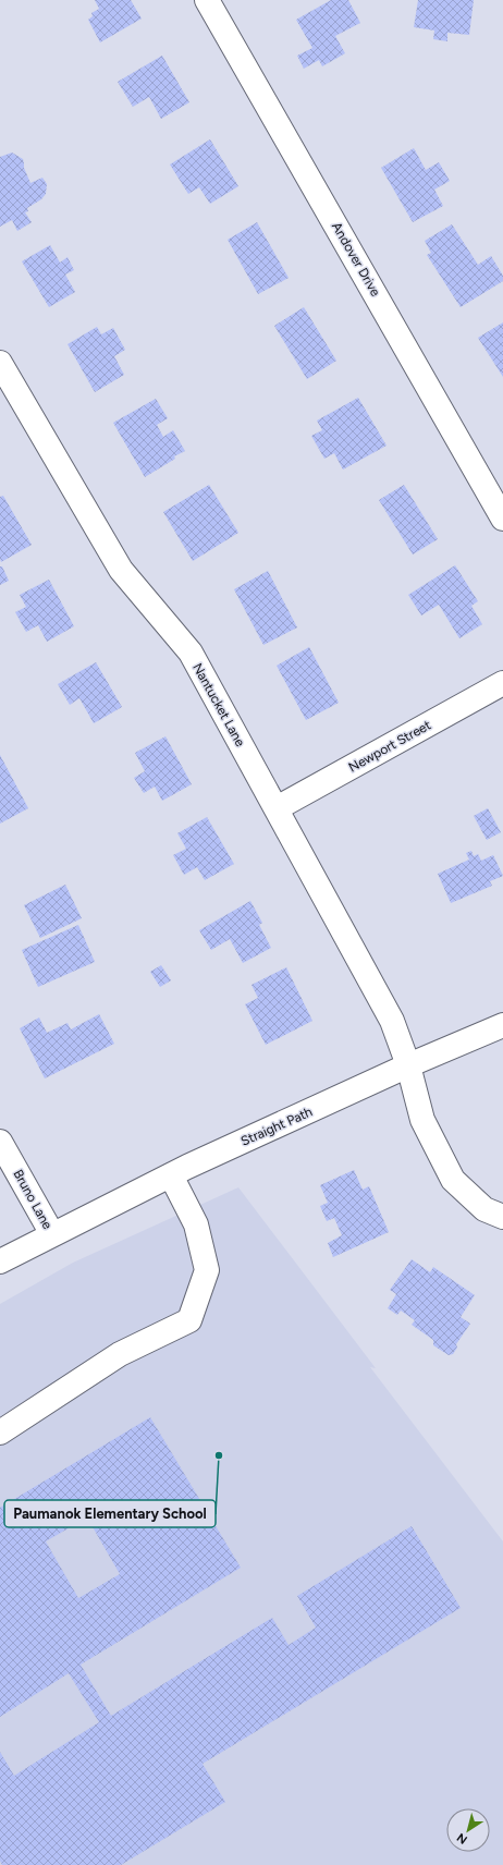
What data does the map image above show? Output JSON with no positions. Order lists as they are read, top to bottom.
{
  "streets": {
    "street": [
      "Andover Drive",
      "Nantucket Lane",
      "Newport Street",
      "Straight Path",
      "Bruno Lane"
    ]
  },
  "crossings": [
    ["Nantucket Lane", "Newport Street"],
    ["Nantucket Lane", "Straight Path"],
    ["Straight Path", "Bruno Lane"]
  ],
  "places": ["Paumanok Elementary School"],
  "north": "bottom left"
}
